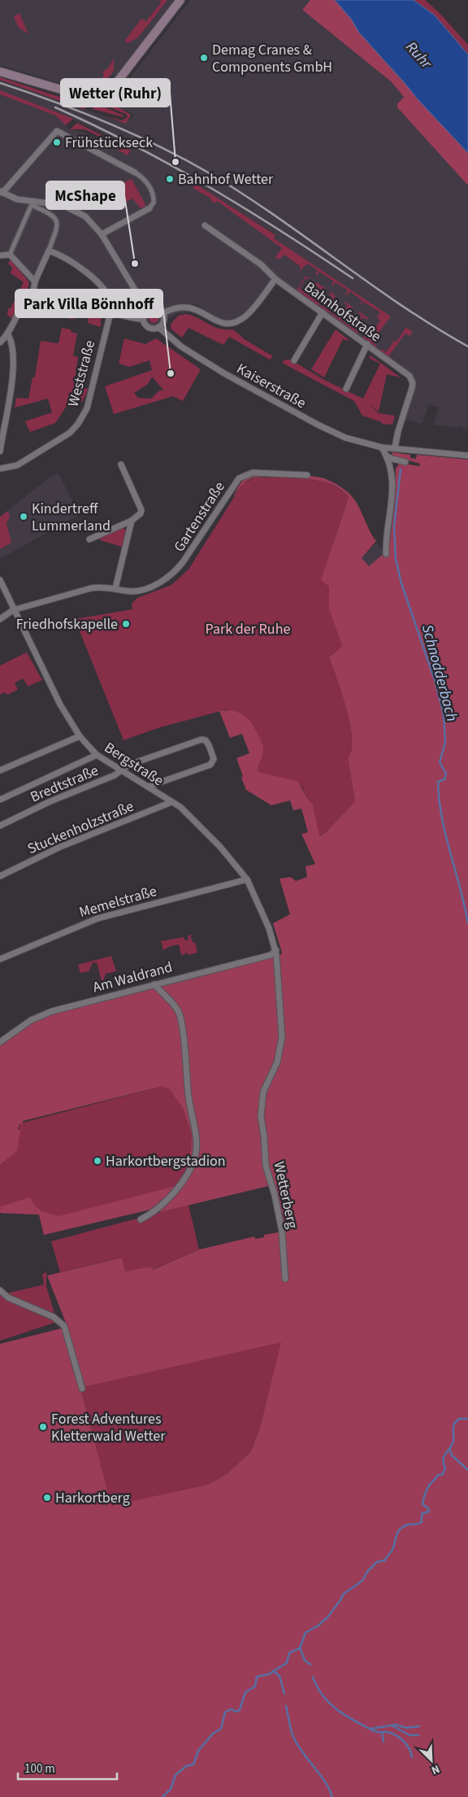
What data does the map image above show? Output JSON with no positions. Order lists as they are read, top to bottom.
{
  "streets": {
    "street": [
      "Bahnhofstraße",
      "Weststraße",
      "Kaiserstraße",
      "Gartenstraße",
      "Bergstraße",
      "Bredtstraße",
      "Stuckenholzstraße",
      "Memelstraße",
      "Am Waldrand",
      "Wetterberg"
    ]
  },
  "crossings": [
    ["Bahnhofstraße", "Kaiserstraße"],
    ["Gartenstraße", "Bergstraße"],
    ["Bergstraße", "Bredtstraße"],
    ["Bergstraße", "Stuckenholzstraße"],
    ["Bergstraße", "Memelstraße"],
    ["Bergstraße", "Am Waldrand"],
    ["Bergstraße", "Wetterberg"],
    ["Bredtstraße", "Stuckenholzstraße"],
    ["Am Waldrand", "Wetterberg"]
  ],
  "water": ["Ruhr", "Schnodderbach"],
  "parks": ["Park der Ruhe"],
  "places": [
    "Demag Cranes & Components GmbH",
    "Frühstückseck",
    "Wetter (Ruhr)",
    "Bahnhof Wetter",
    "McShape",
    "Park Villa Bönnhoff",
    "Kindertreff Lummerland",
    "Friedhofskapelle",
    "Harkortbergstadion",
    "Forest Adventures Kletterwald Wetter",
    "Harkortberg"
  ],
  "scale_bar": "100 m",
  "north": "bottom right"
}
